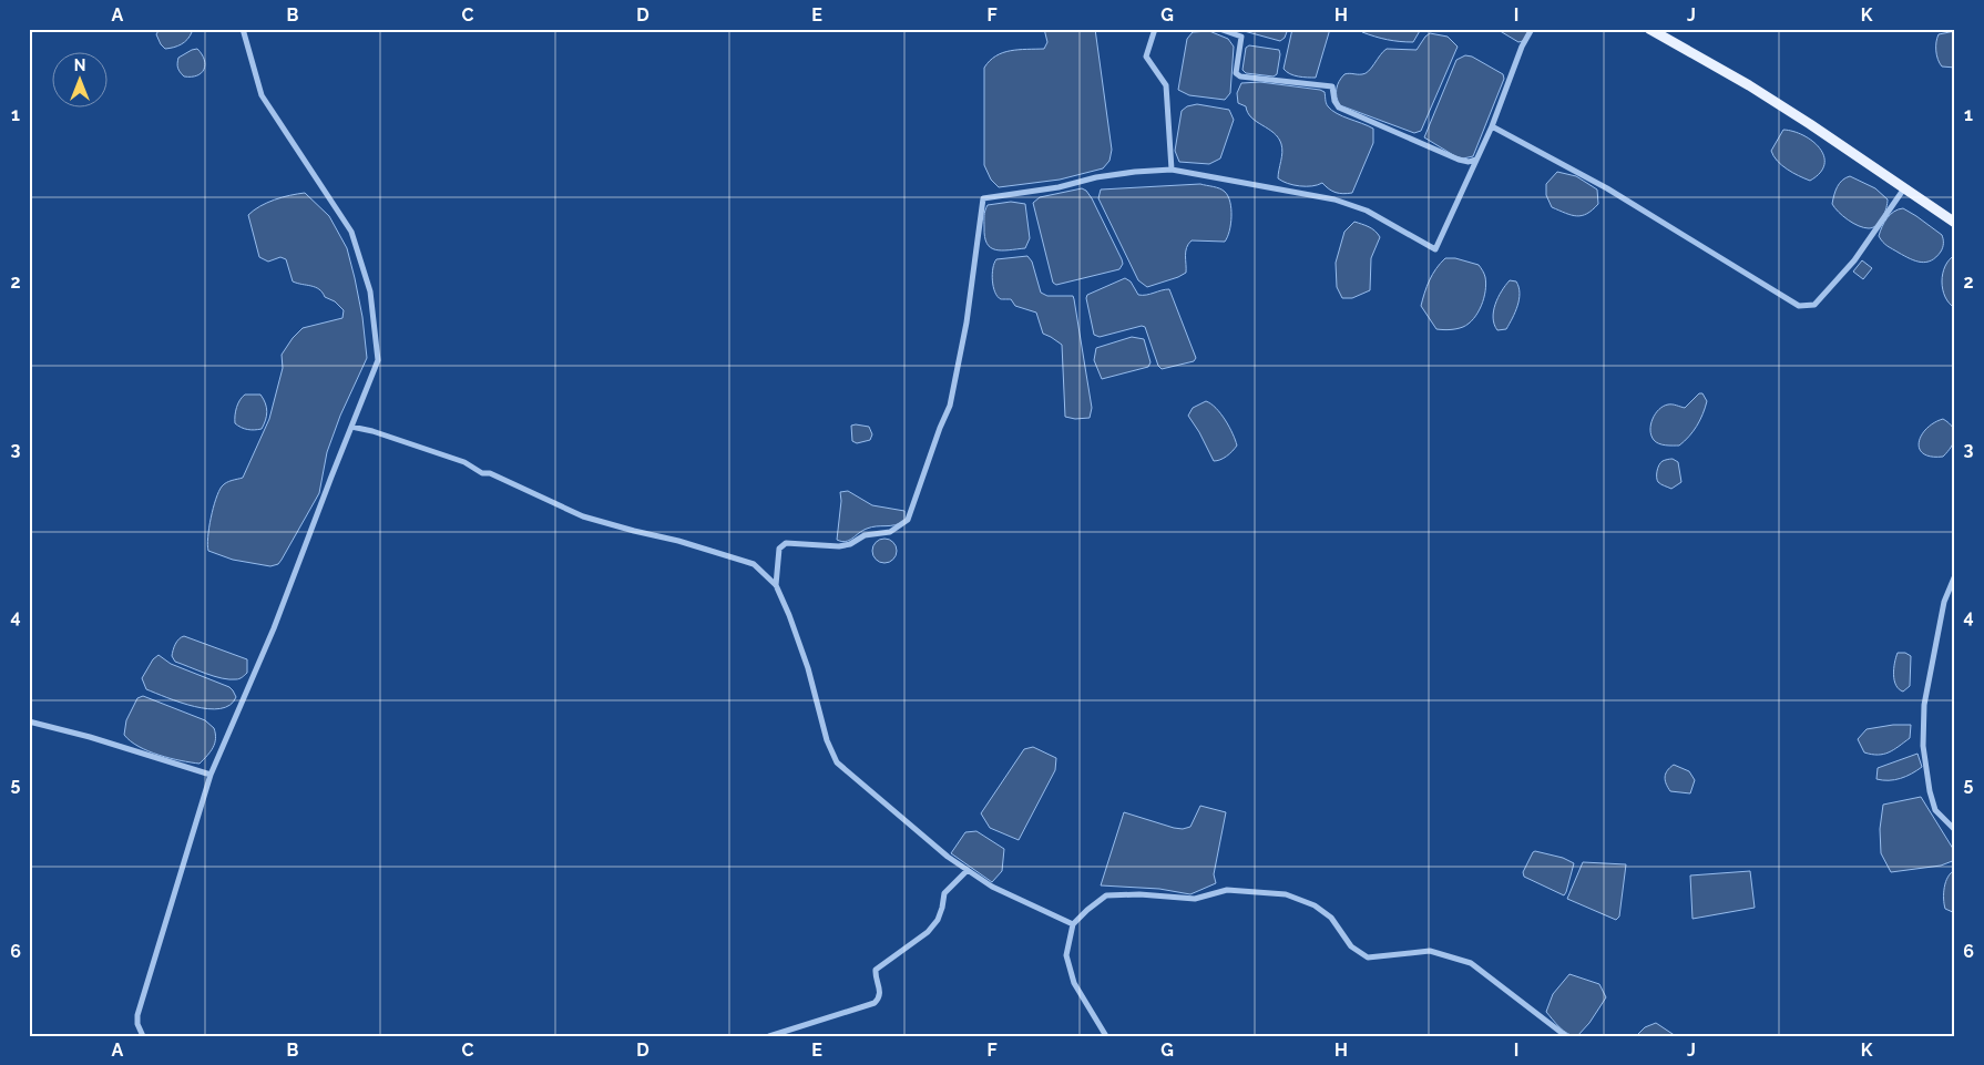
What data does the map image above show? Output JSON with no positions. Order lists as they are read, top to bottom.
{
  "north": "top",
  "grid": {
    "columns": [
      "A",
      "B",
      "C",
      "D",
      "E",
      "F",
      "G",
      "H",
      "I",
      "J",
      "K"
    ],
    "rows": [
      "1",
      "2",
      "3",
      "4",
      "5",
      "6"
    ]
  }
}
